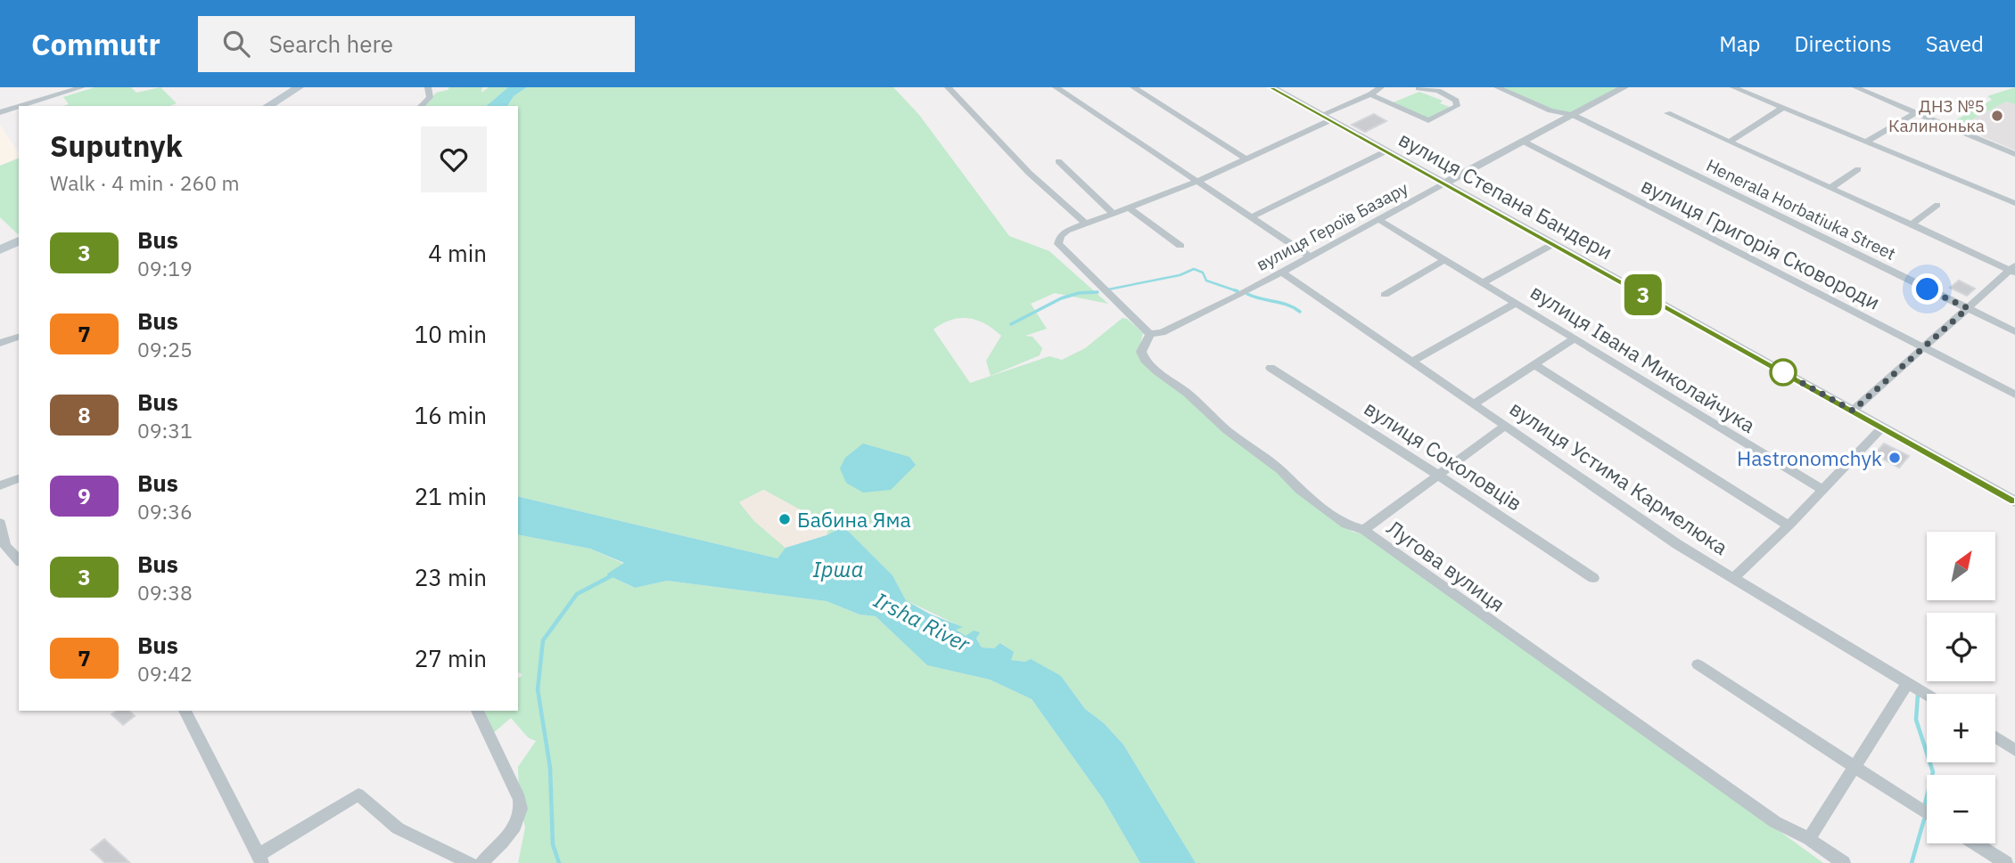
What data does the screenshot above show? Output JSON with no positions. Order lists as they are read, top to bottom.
{
  "streets": {
    "street": [
      "вулиця Степана Бандери",
      "Henerala Horbatiuka Street",
      "вулиця Героїв Базару",
      "вулиця Григорія Сковороди",
      "вулиця Івана Миколайчука",
      "вулиця Соколовців",
      "вулиця Устима Кармелюка",
      "Лугова вулиця"
    ]
  },
  "crossings": [
    ["вулиця Степана Бандери", "вулиця Героїв Базару"],
    ["Henerala Horbatiuka Street", "вулиця Героїв Базару"],
    ["вулиця Героїв Базару", "вулиця Григорія Сковороди"],
    ["вулиця Героїв Базару", "вулиця Івана Миколайчука"],
    ["вулиця Героїв Базару", "вулиця Устима Кармелюка"],
    ["вулиця Героїв Базару", "Лугова вулиця"]
  ],
  "water": ["Ірша", "Irsha River"],
  "places": ["ДНЗ №5 Калинонька", "Hastronomchyk", "Бабина Яма"],
  "lines": ["bus line 3"],
  "north": "top right",
  "page": {
    "header": "Commutr",
    "search": "Search here",
    "nav": ["Map", "Directions", "Saved"],
    "on_map": "3",
    "heading": ["Suputnyk", "Walk · 4 min · 260 m"],
    "list": [
      {
        "mark": "3",
        "name": "Bus",
        "note": "09:19",
        "value": "4 min"
      },
      {
        "mark": "7",
        "name": "Bus",
        "note": "09:25",
        "value": "10 min"
      },
      {
        "mark": "8",
        "name": "Bus",
        "note": "09:31",
        "value": "16 min"
      },
      {
        "mark": "9",
        "name": "Bus",
        "note": "09:36",
        "value": "21 min"
      },
      {
        "mark": "3",
        "name": "Bus",
        "note": "09:38",
        "value": "23 min"
      },
      {
        "mark": "7",
        "name": "Bus",
        "note": "09:42",
        "value": "27 min"
      }
    ],
    "map_buttons": ["+", "−"]
  }
}
